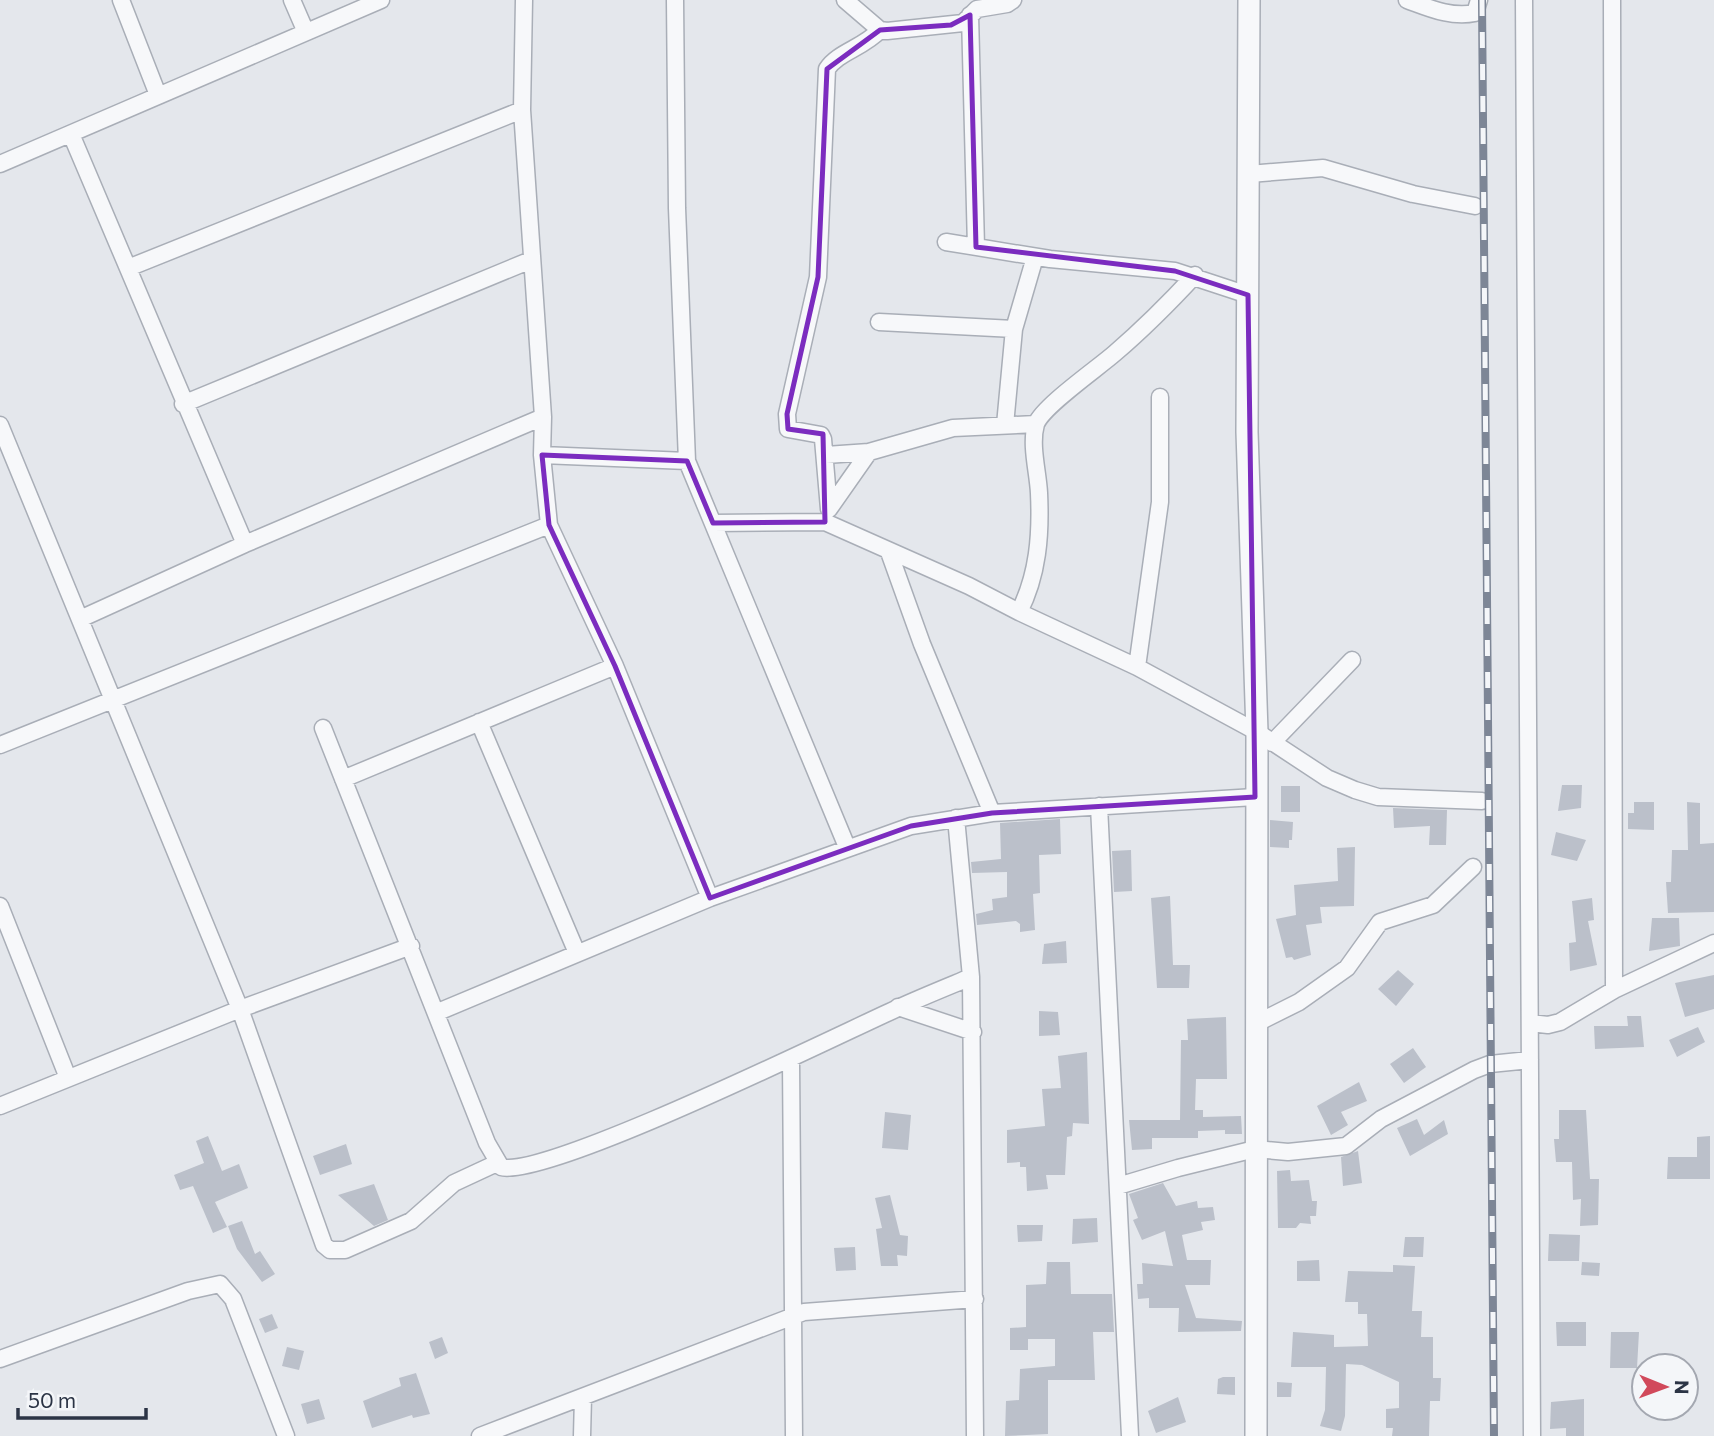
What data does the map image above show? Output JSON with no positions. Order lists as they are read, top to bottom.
{
  "scale_bar": "50 m",
  "north": "right"
}
